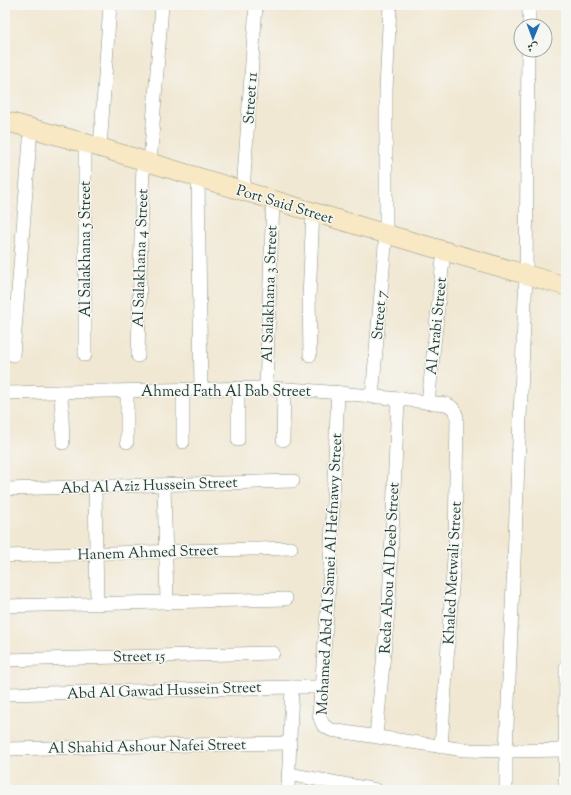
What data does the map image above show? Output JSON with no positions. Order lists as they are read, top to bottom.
{
  "streets": {
    "main road": ["Port Said Street"],
    "street": [
      "Street 11",
      "Al Salakhana 5 Street",
      "Al Salakhana 4 Street",
      "Al Salakhana 3 Street",
      "Street 7",
      "Al Arabi Street",
      "Ahmed Fath Al Bab Street",
      "Abd Al Aziz Hussein Street",
      "Hanem Ahmed Street",
      "Reda Abou Al Deeb Street",
      "Khaled Metwali Street",
      "Mohamed Abd Al Samei Al Hefnawy Street",
      "Street 15",
      "Abd Al Gawad Hussein Street",
      "Al Shahid Ashour Nafei Street"
    ]
  },
  "crossings": [
    ["Street 11", "Port Said Street"],
    ["Port Said Street", "Al Salakhana 5 Street"],
    ["Port Said Street", "Al Salakhana 4 Street"],
    ["Port Said Street", "Al Salakhana 3 Street"],
    ["Port Said Street", "Street 7"],
    ["Port Said Street", "Al Arabi Street"],
    ["Al Salakhana 3 Street", "Ahmed Fath Al Bab Street"],
    ["Street 7", "Ahmed Fath Al Bab Street"],
    ["Al Arabi Street", "Ahmed Fath Al Bab Street"],
    ["Ahmed Fath Al Bab Street", "Reda Abou Al Deeb Street"],
    ["Ahmed Fath Al Bab Street", "Khaled Metwali Street"],
    ["Ahmed Fath Al Bab Street", "Mohamed Abd Al Samei Al Hefnawy Street"],
    ["Reda Abou Al Deeb Street", "Mohamed Abd Al Samei Al Hefnawy Street"],
    ["Khaled Metwali Street", "Mohamed Abd Al Samei Al Hefnawy Street"],
    ["Mohamed Abd Al Samei Al Hefnawy Street", "Abd Al Gawad Hussein Street"]
  ],
  "north": "bottom"
}
